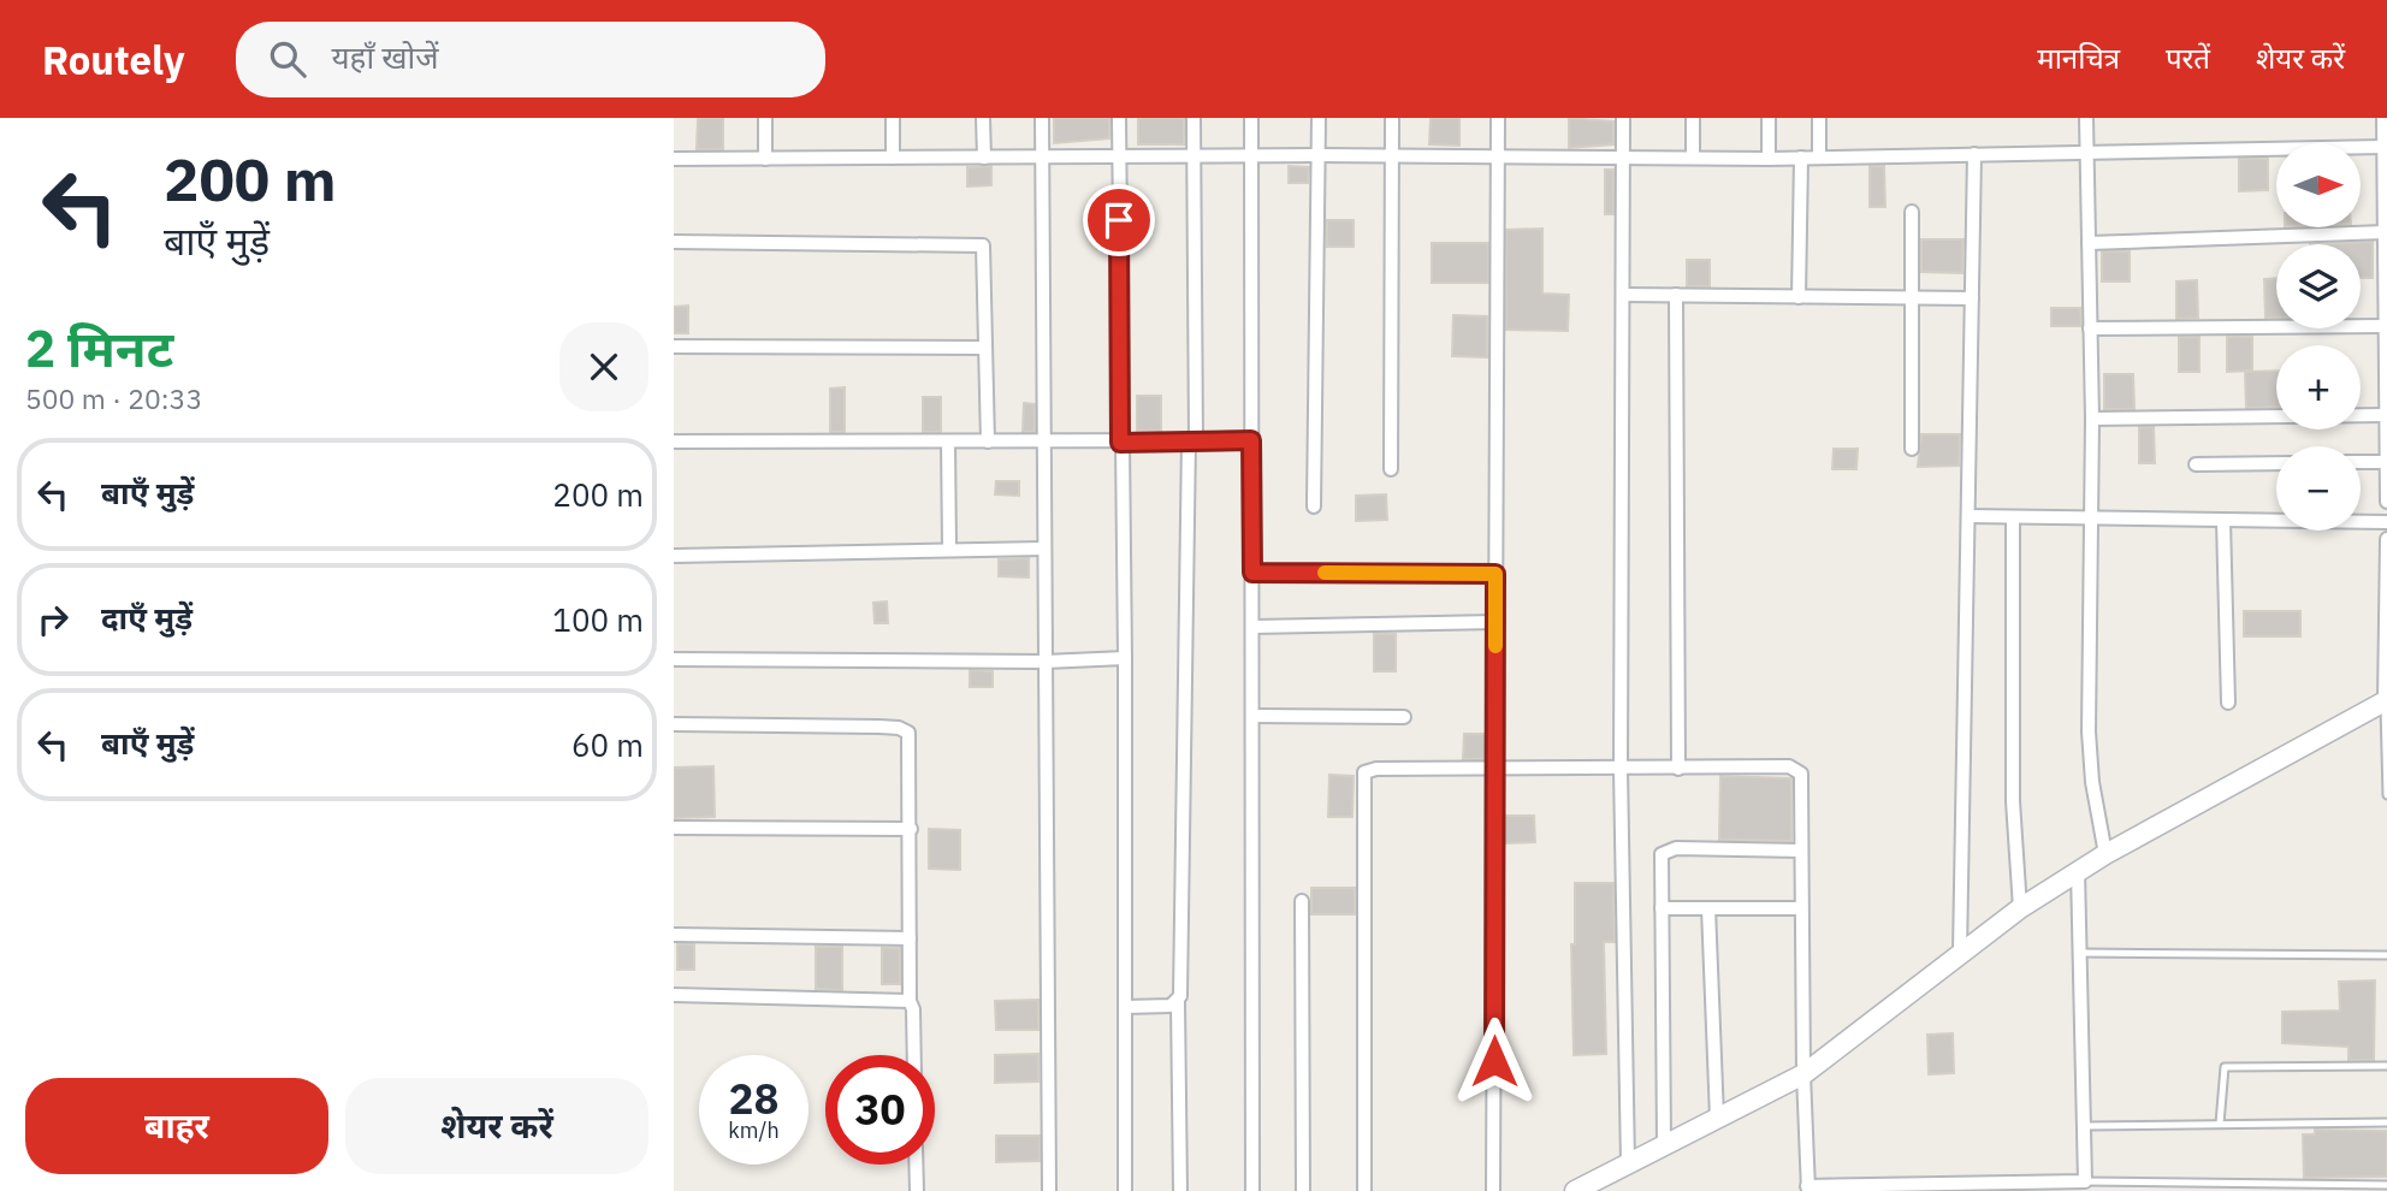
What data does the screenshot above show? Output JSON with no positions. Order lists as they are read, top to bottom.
{
  "north": "right",
  "page": {
    "header": "Routely",
    "search": "यहाँ खोजें",
    "nav": ["मानचित्र", "परतें", "शेयर करें"],
    "turn": ["200 m", "बाएँ मुड़ें"],
    "map_buttons": ["+", "−"],
    "heading": ["2 मिनट", "500 m · 20:33"],
    "list": [
      {
        "name": "बाएँ मुड़ें",
        "value": "200 m"
      },
      {
        "name": "दाएँ मुड़ें",
        "value": "100 m"
      },
      {
        "name": "बाएँ मुड़ें",
        "value": "60 m"
      }
    ],
    "speed": "28 km/h",
    "limit": "30",
    "buttons": ["बाहर", "शेयर करें"]
  }
}
